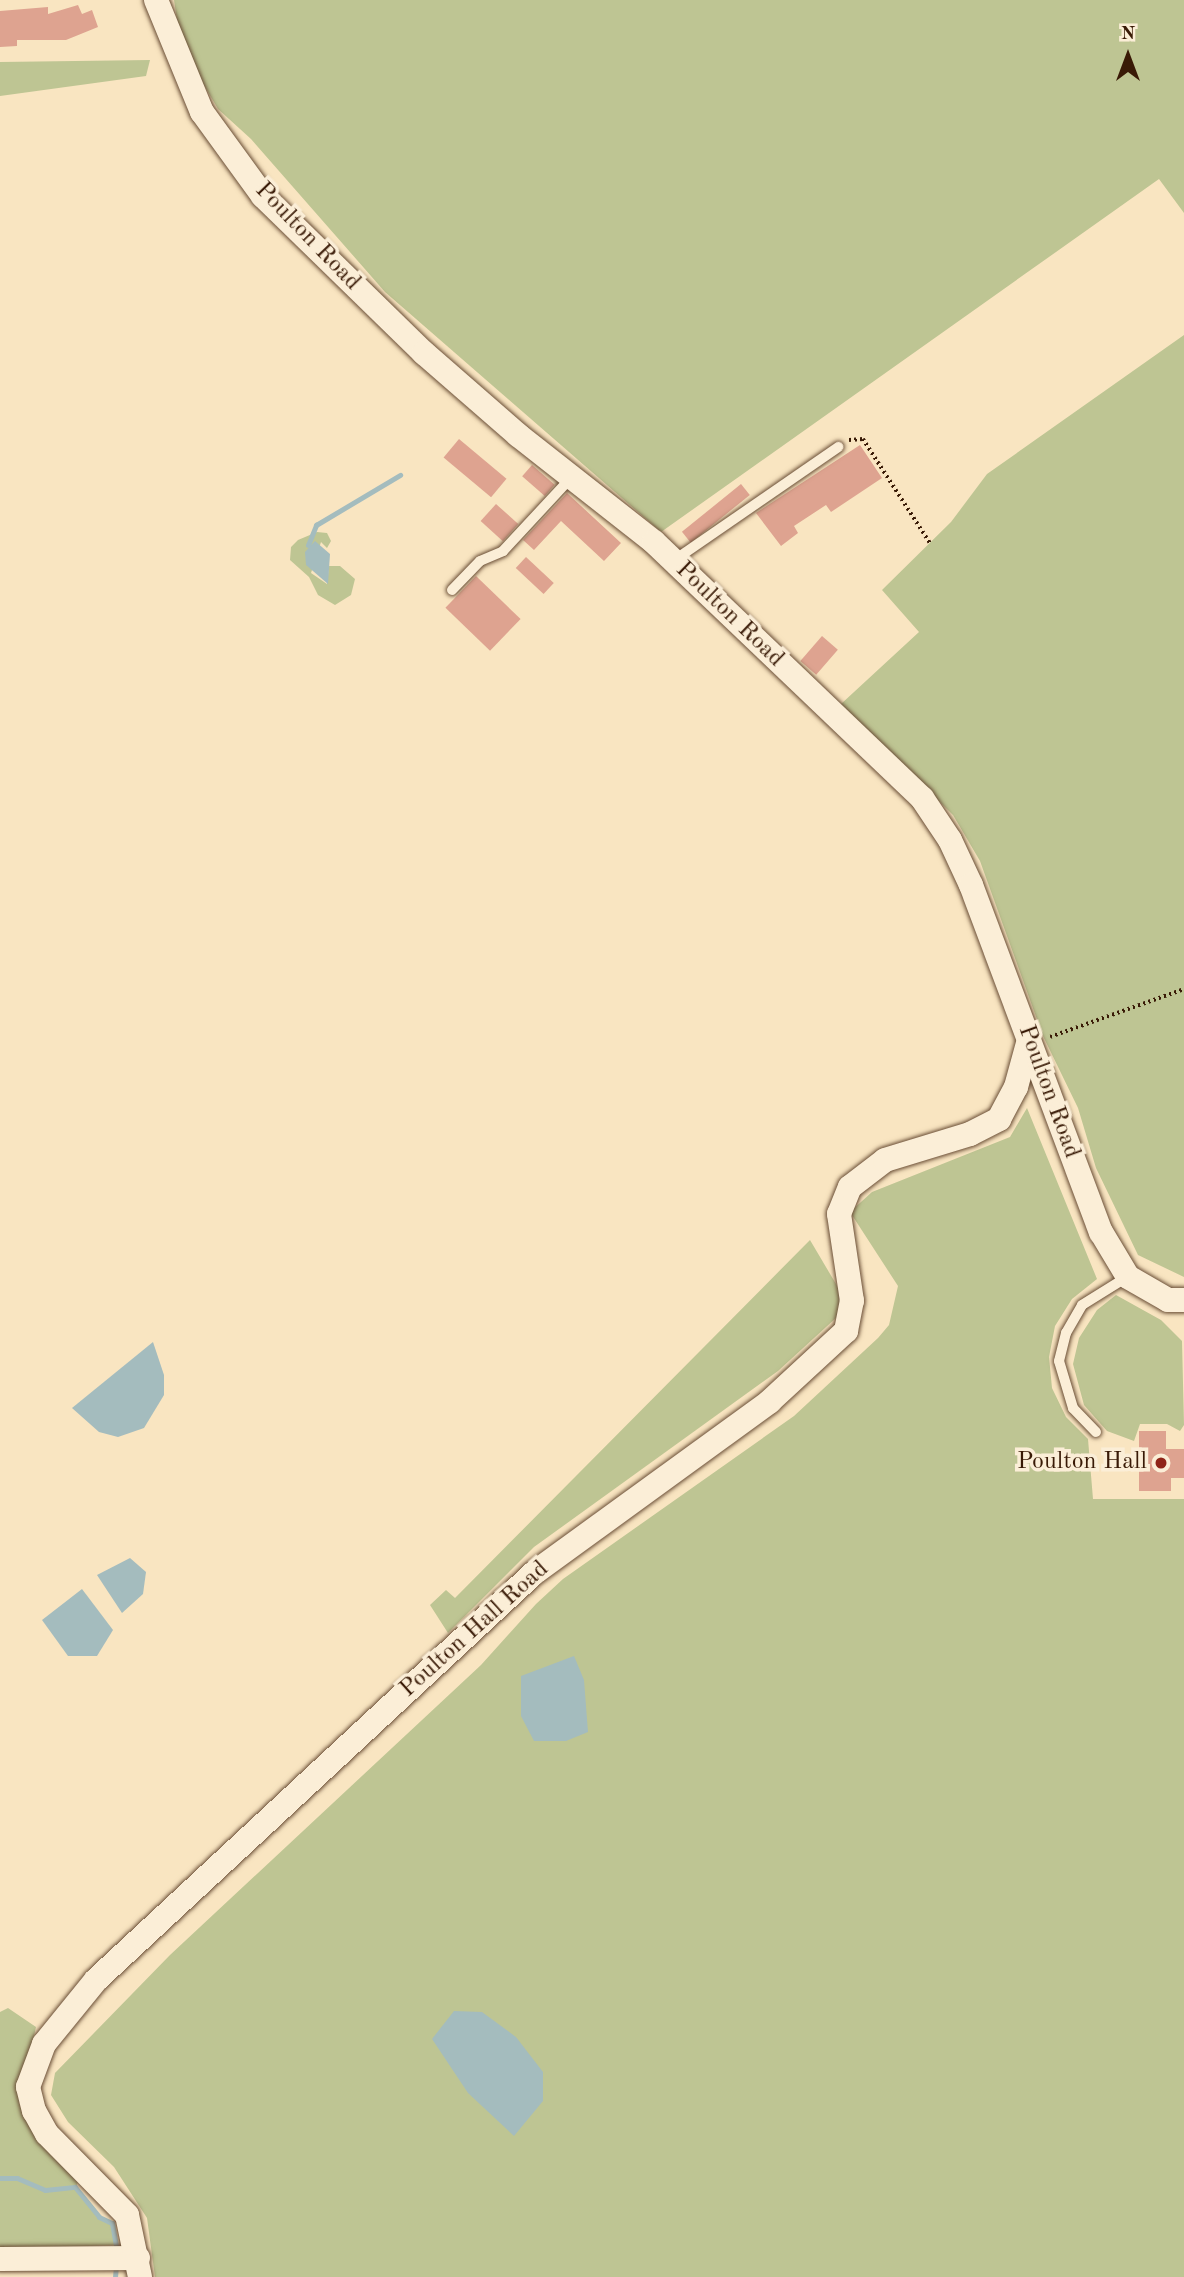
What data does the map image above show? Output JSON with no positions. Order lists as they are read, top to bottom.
{
  "streets": {
    "street": ["Poulton Road", "Poulton Hall Road"]
  },
  "crossings": [
    ["Poulton Road", "Poulton Hall Road"]
  ],
  "places": ["Poulton Hall"],
  "north": "top"
}
